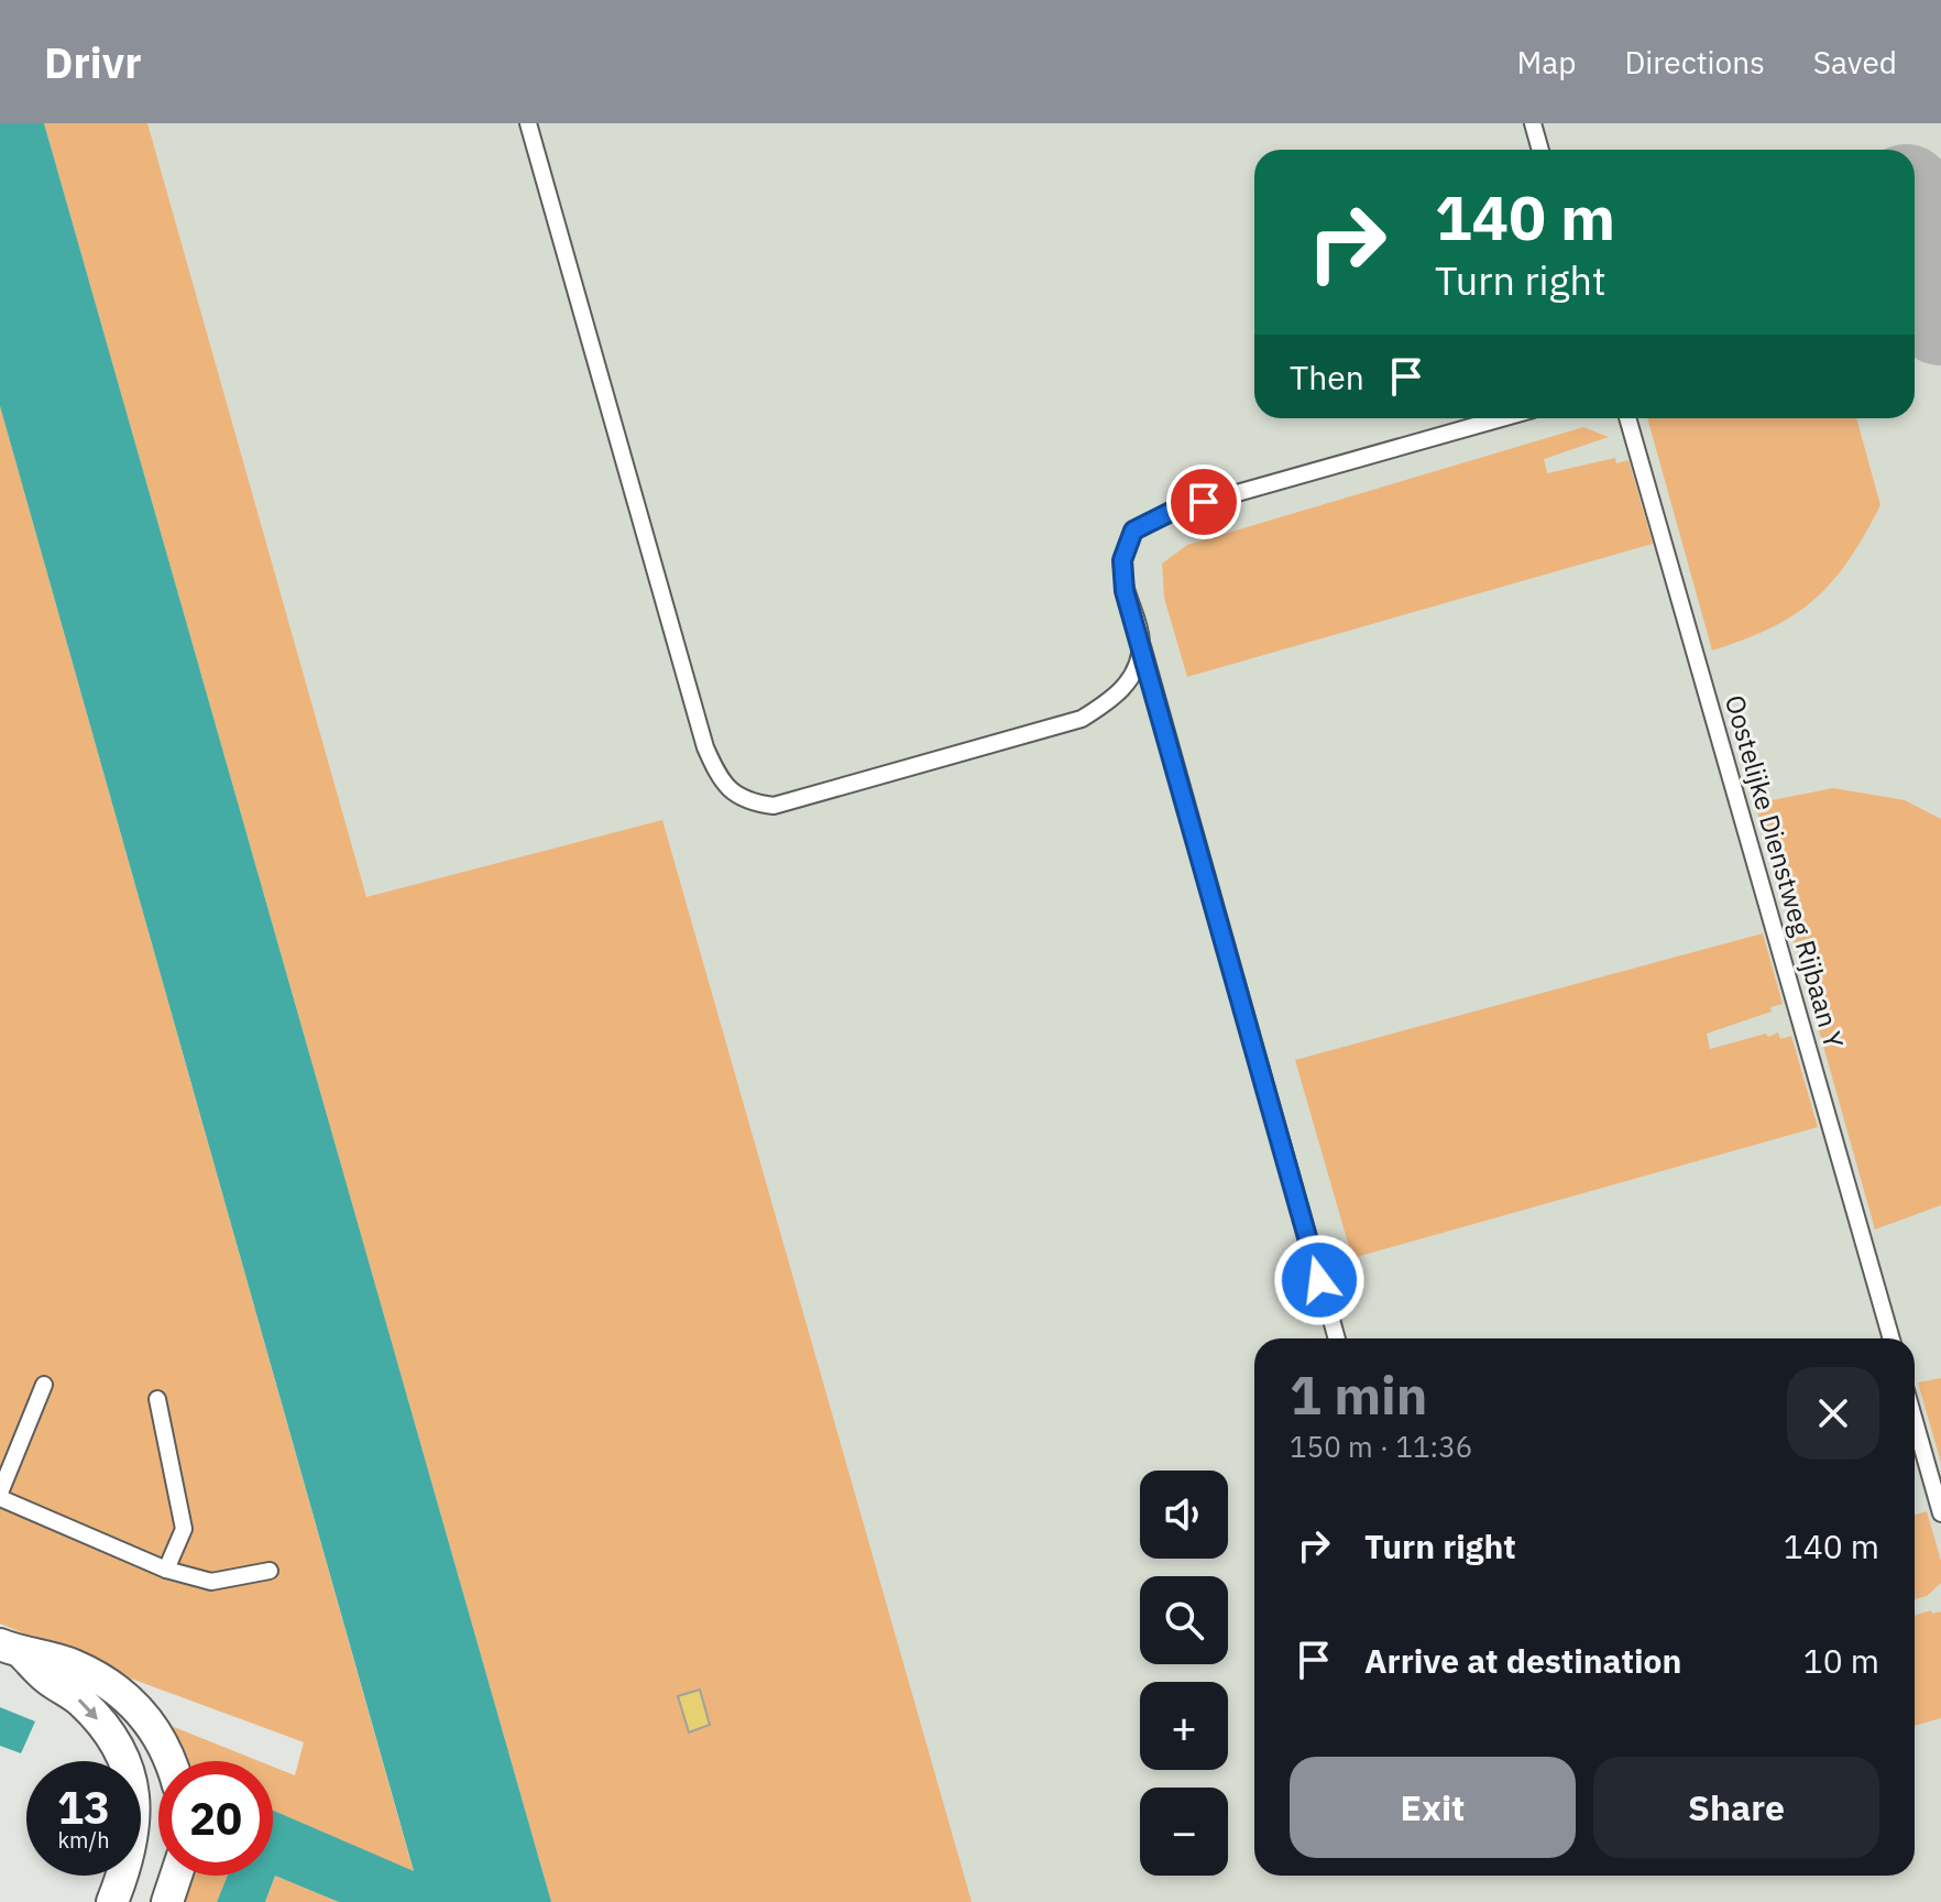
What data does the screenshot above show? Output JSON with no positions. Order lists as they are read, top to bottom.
{
  "streets": {
    "lane": ["Oostelijke Dienstweg Rijbaan Y"]
  },
  "page": {
    "header": "Drivr",
    "nav": ["Map", "Directions", "Saved"],
    "turn": ["140 m", "Turn right"],
    "then": "Then",
    "heading": ["1 min", "150 m · 11:36"],
    "map_buttons": ["+", "−"],
    "list": [
      {
        "name": "Turn right",
        "value": "140 m"
      },
      {
        "name": "Arrive at destination",
        "value": "10 m"
      }
    ],
    "buttons": ["Exit", "Share"],
    "speed": "13 km/h",
    "limit": "20"
  }
}
